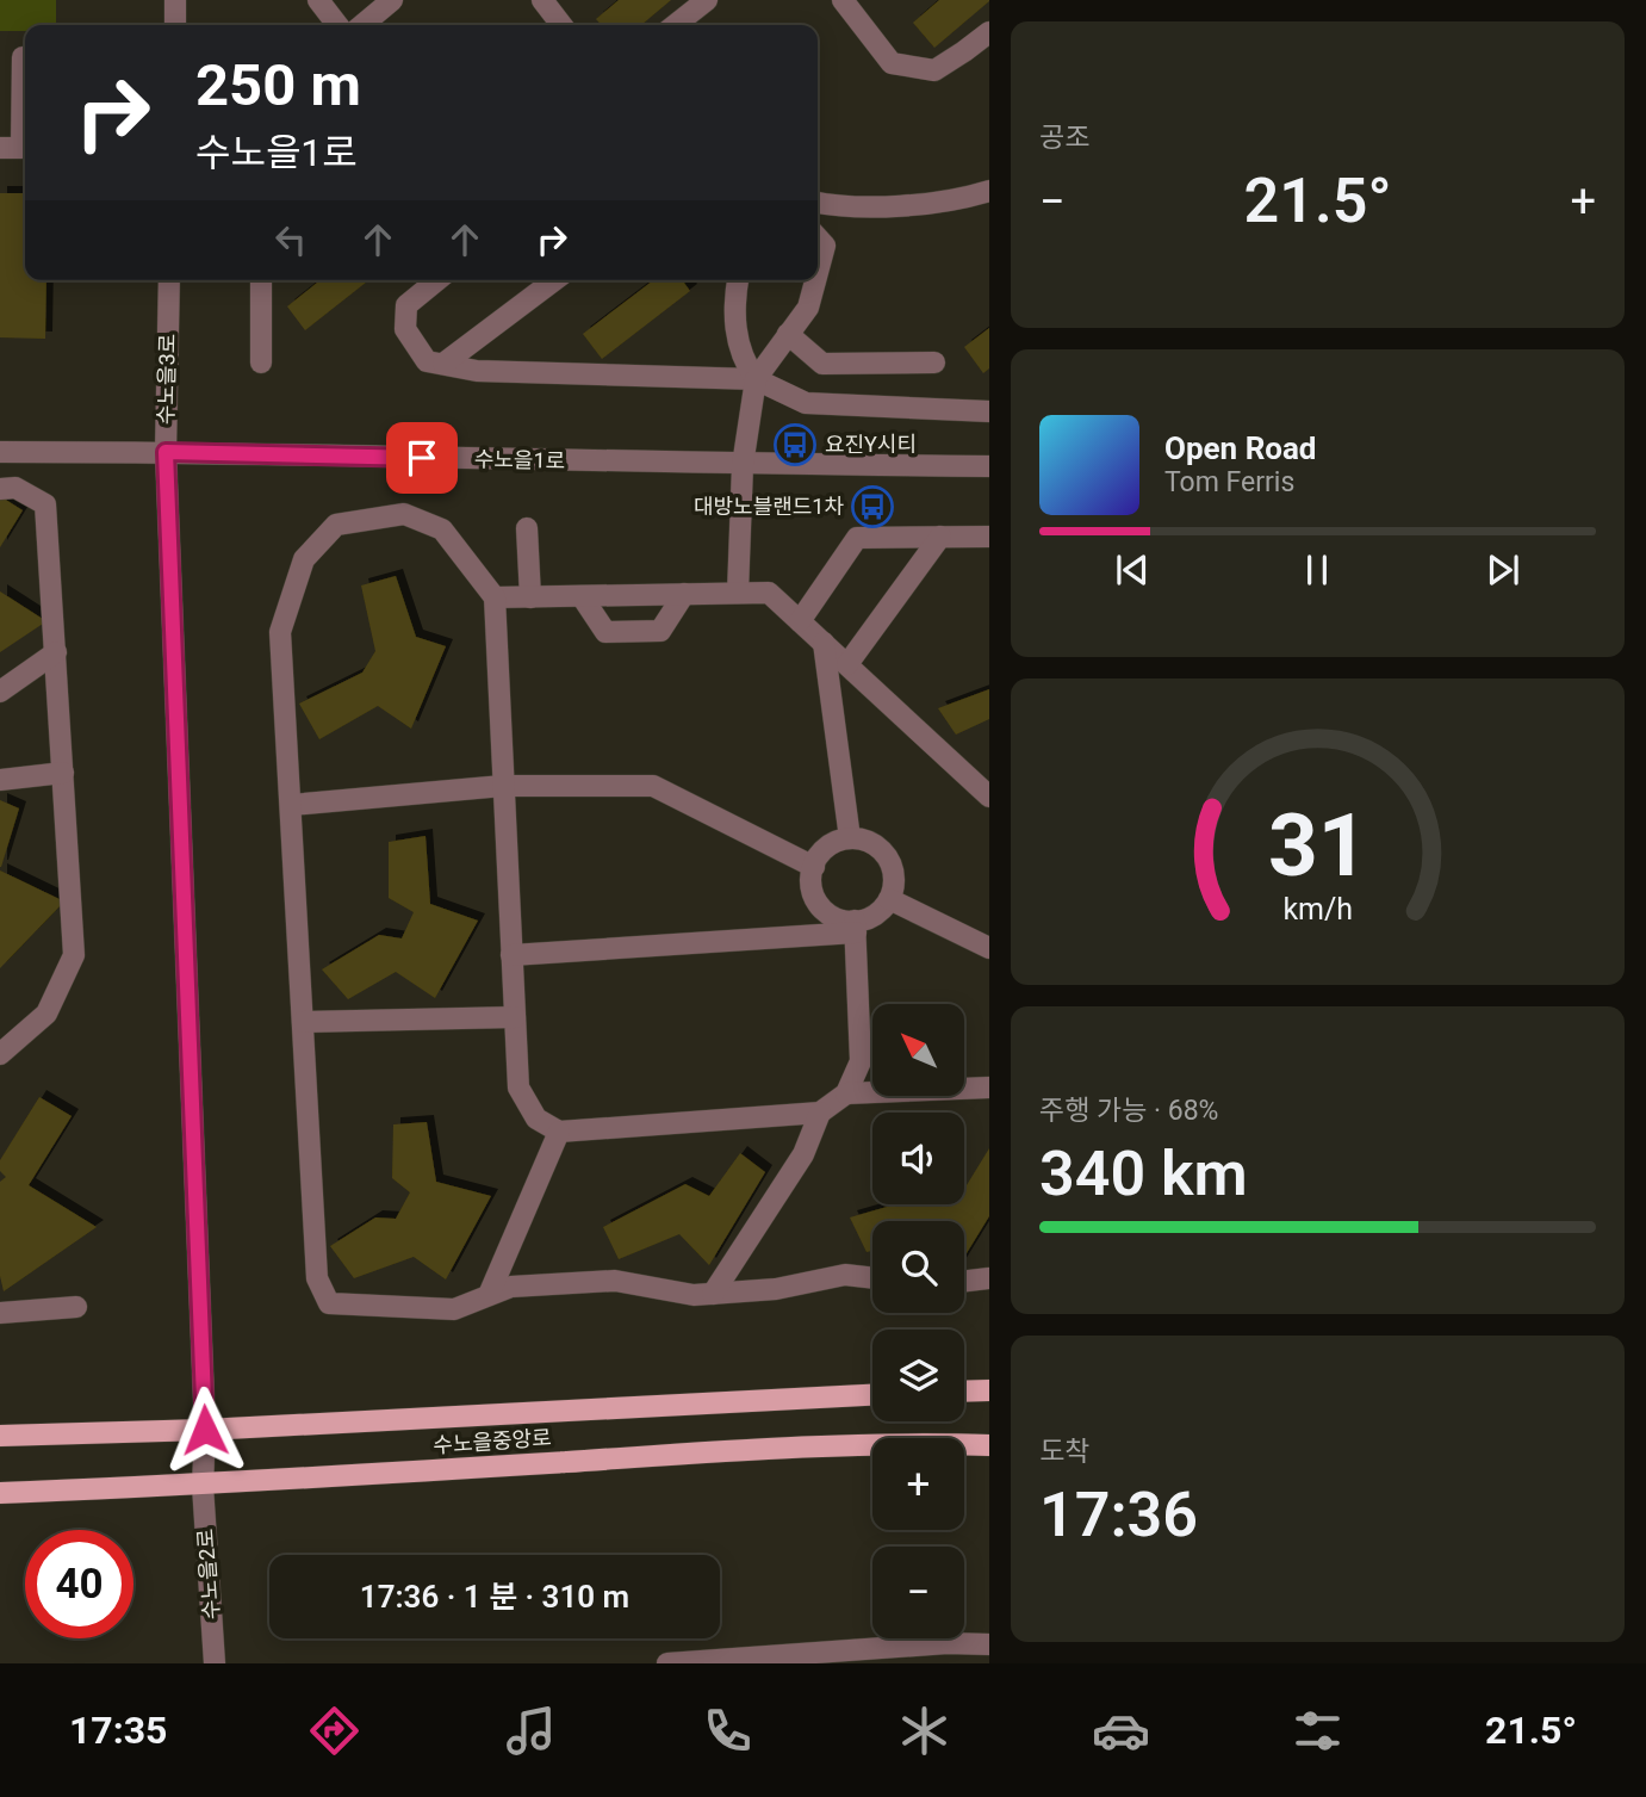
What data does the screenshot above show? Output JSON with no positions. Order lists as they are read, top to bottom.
{
  "streets": {
    "main road": ["수노을중앙로"],
    "street": ["수노을3로", "수노을1로", "수노을2로"]
  },
  "crossings": [
    ["수노을3로", "수노을1로"],
    ["수노을3로", "수노을중앙로"],
    ["수노을3로", "수노을2로"],
    ["수노을중앙로", "수노을2로"]
  ],
  "places": {
    "bus stop": ["요진Y시티", "대방노블랜드1차"]
  },
  "north": "top left",
  "page": {
    "tile": [
      "공조",
      ["주행 가능 · 68%", "340 km"],
      ["도착", "17:36"]
    ],
    "turn": ["250 m", "수노을1로"],
    "heat": ["−", "21.5°", "+"],
    "song": ["Open Road", "Tom Ferris"],
    "map_buttons": ["+", "−"],
    "limit": "40",
    "trip": "17:36 · 1 분 · 310 m",
    "tabs": ["17:35", "21.5°"],
    "gauge": ["31", "km/h"]
  }
}
